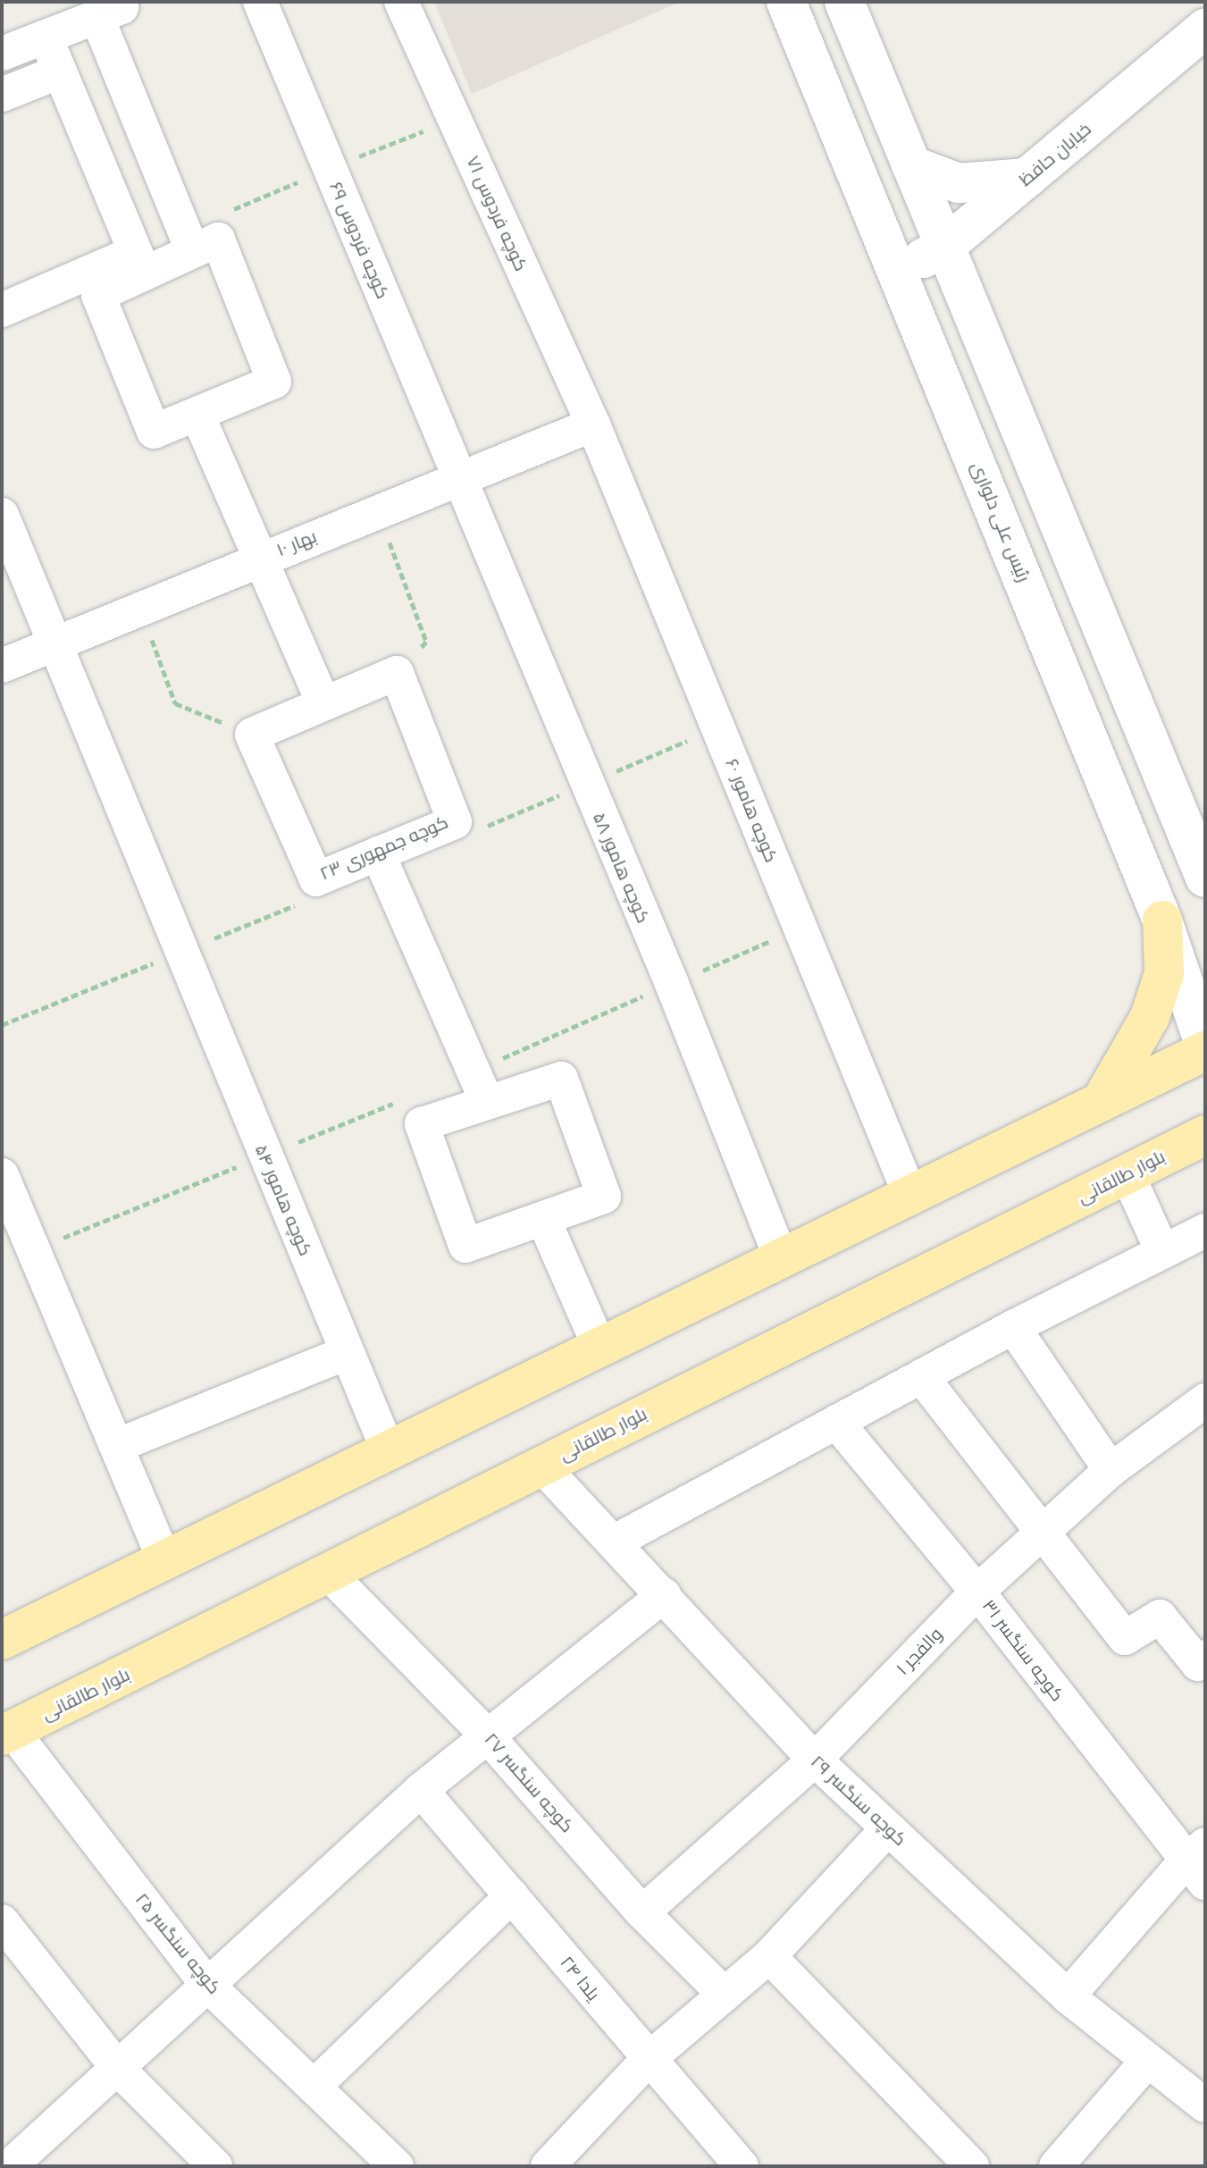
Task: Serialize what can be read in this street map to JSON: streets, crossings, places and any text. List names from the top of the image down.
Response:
{
  "streets": {
    "main road": ["خیابان حافظ", "رئیس علی دلواری", "بلوار طالقانی"],
    "street": [
      "کوچه فردوس ۷۱",
      "کوچه فردوس ۶۹",
      "بهار ۱۰",
      "کوچه هامور ۶۰",
      "کوچه جمهوری ۲۳",
      "کوچه هامور ۵۸",
      "کوچه هامور ۵۴",
      "کوچه سنگسر ۳۱",
      "والفجر ۱",
      "کوچه سنگسر ۲۷",
      "کوچه سنگسر ۲۹",
      "کوچه سنگسر ۲۵",
      "یلدا ۲۴"
    ]
  },
  "crossings": [
    ["خیابان حافظ", "رئیس علی دلواری"],
    ["کوچه فردوس ۷۱", "بهار ۱۰"],
    ["کوچه فردوس ۷۱", "کوچه هامور ۶۰"],
    ["کوچه فردوس ۶۹", "بهار ۱۰"],
    ["کوچه فردوس ۶۹", "کوچه هامور ۵۸"],
    ["بهار ۱۰", "کوچه هامور ۶۰"],
    ["بهار ۱۰", "کوچه هامور ۵۸"],
    ["بهار ۱۰", "کوچه هامور ۵۴"],
    ["بلوار طالقانی", "کوچه سنگسر ۲۷"],
    ["بلوار طالقانی", "کوچه سنگسر ۲۹"],
    ["بلوار طالقانی", "کوچه سنگسر ۲۵"],
    ["کوچه سنگسر ۳۱", "والفجر ۱"],
    ["والفجر ۱", "کوچه سنگسر ۲۷"],
    ["والفجر ۱", "کوچه سنگسر ۲۹"]
  ]
}
